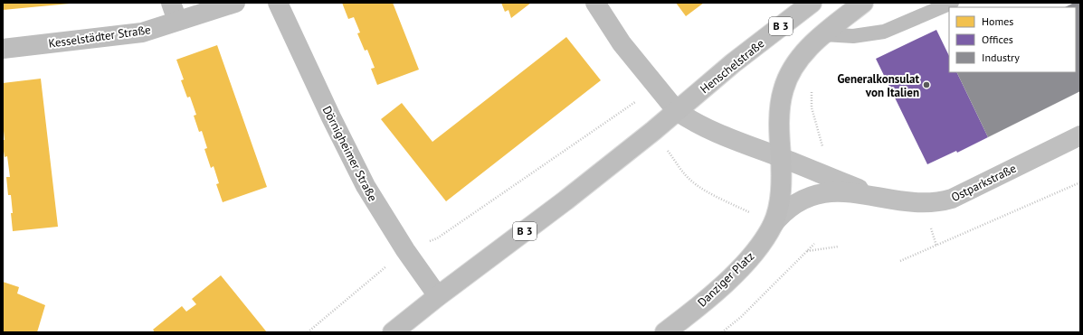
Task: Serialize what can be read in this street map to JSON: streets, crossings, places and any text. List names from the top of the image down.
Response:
{
  "streets": {
    "main road": [
      "B 3",
      "Kesselstädter Straße",
      "Henschelstraße",
      "Dörnigheimer Straße",
      "Danziger Platz"
    ],
    "street": ["Ostparkstraße"]
  },
  "crossings": [
    ["B 3", "Henschelstraße"],
    ["B 3", "Dörnigheimer Straße"],
    ["Henschelstraße", "Dörnigheimer Straße"],
    ["Ostparkstraße", "Danziger Platz"]
  ],
  "places": ["Generalkonsulat von Italien"],
  "legend": ["Homes", "Offices", "Industry"]
}
